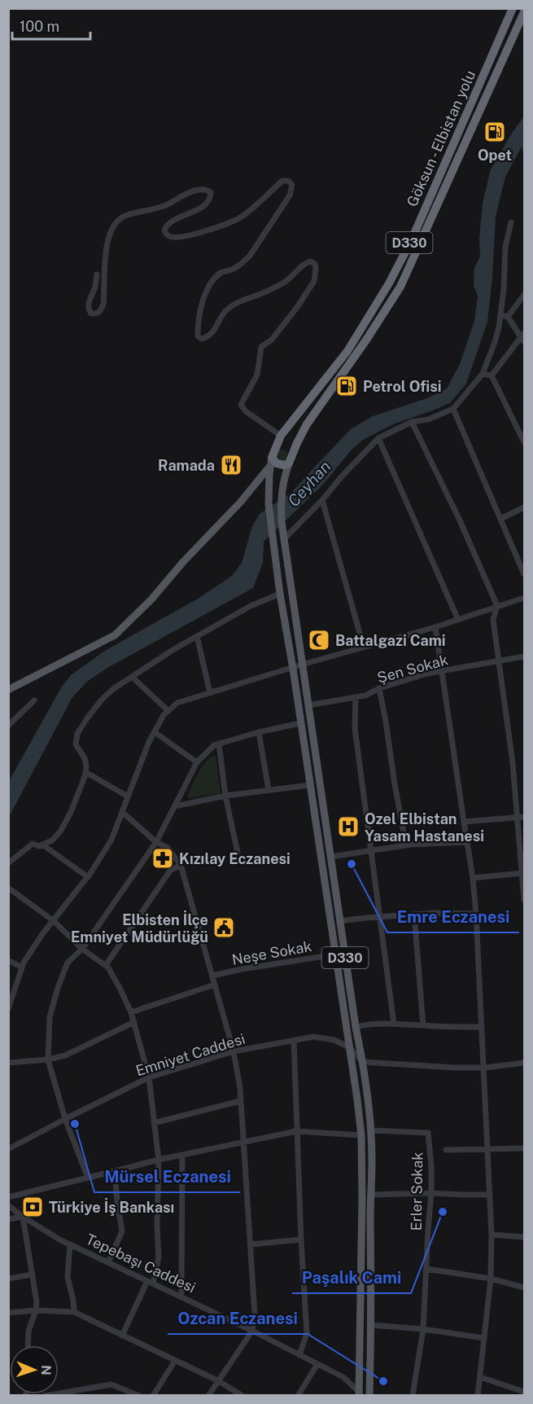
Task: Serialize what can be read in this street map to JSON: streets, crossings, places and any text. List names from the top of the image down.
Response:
{
  "streets": {
    "highway": ["Göksun - Elbistan yolu", "D330"],
    "street": [
      "Şen Sokak",
      "Neşe Sokak",
      "Emniyet Caddesi",
      "Erler Sokak",
      "Tepebaşı Caddesi"
    ]
  },
  "crossings": [
    ["Göksun - Elbistan yolu", "D330"],
    ["D330", "Şen Sokak"],
    ["D330", "Neşe Sokak"],
    ["D330", "Emniyet Caddesi"],
    ["D330", "Erler Sokak"],
    ["D330", "Tepebaşı Caddesi"]
  ],
  "water": ["Ceyhan"],
  "places": {
    "fuel station": ["Opet", "Petrol Ofisi"],
    "restaurant": ["Ramada"],
    "mosque": ["Battalgazi Cami"],
    "hospital": ["Ozel Elbistan Yasam Hastanesi"],
    "pharmacy": ["Kızılay Eczanesi"],
    "other": [
      "Emre Eczanesi",
      "Mürsel Eczanesi",
      "Paşalık Cami",
      "Ozcan Eczanesi"
    ],
    "public building": ["Elbisten İlçe Emniyet Müdürlüğü"],
    "bank": ["Türkiye İş Bankası"]
  },
  "scale_bar": "100 m",
  "north": "right"
}
